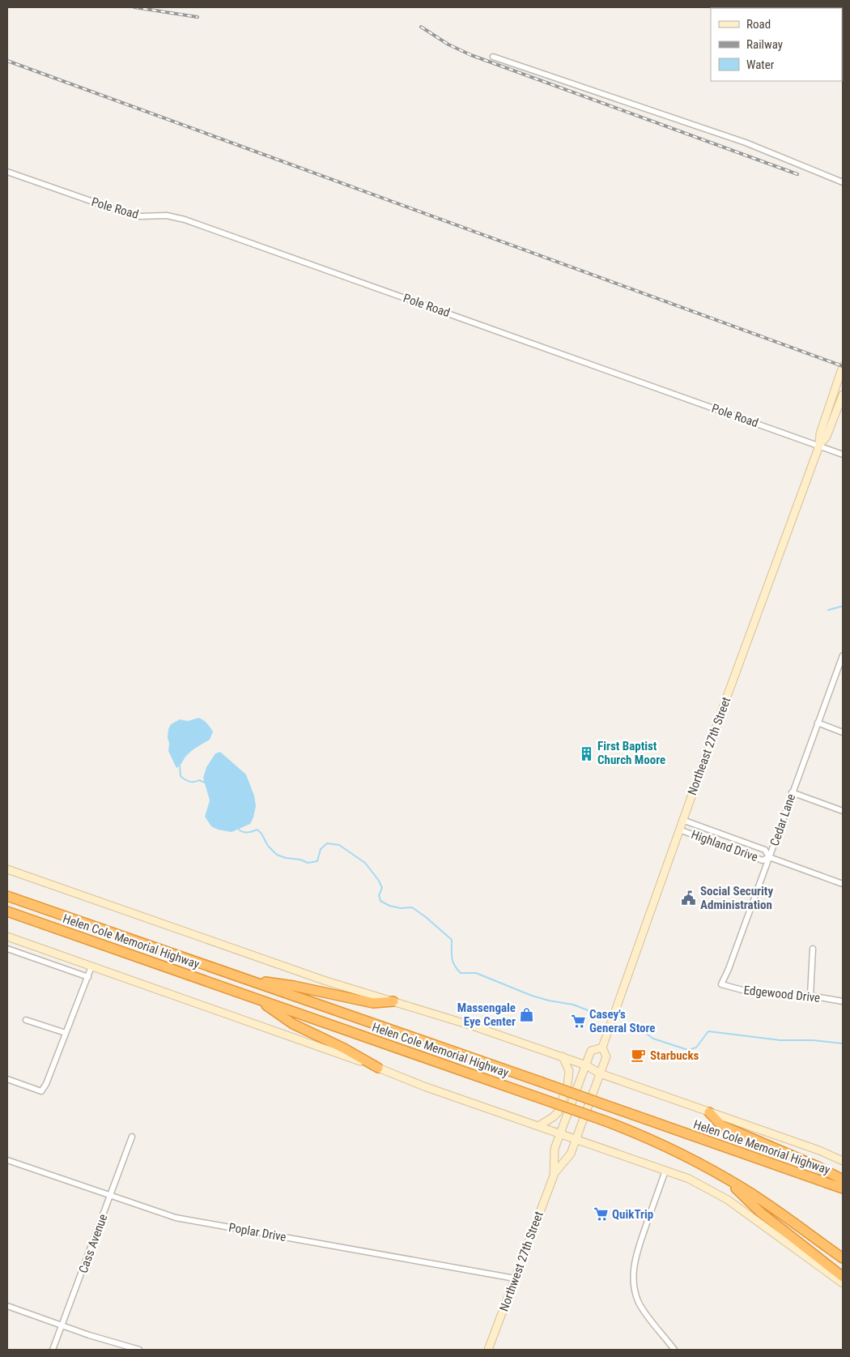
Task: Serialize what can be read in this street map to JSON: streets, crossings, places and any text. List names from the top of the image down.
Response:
{
  "streets": {
    "highway": ["Helen Cole Memorial Highway"],
    "main road": ["Northeast 27th Street", "Northwest 27th Street"],
    "street": [
      "Pole Road",
      "Cedar Lane",
      "Highland Drive",
      "Edgewood Drive",
      "Poplar Drive",
      "Cass Avenue"
    ]
  },
  "crossings": [
    ["Pole Road", "Northeast 27th Street"],
    ["Northeast 27th Street", "Highland Drive"],
    ["Northeast 27th Street", "Northwest 27th Street"],
    ["Cedar Lane", "Highland Drive"],
    ["Cedar Lane", "Edgewood Drive"],
    ["Poplar Drive", "Cass Avenue"],
    ["Poplar Drive", "Northwest 27th Street"]
  ],
  "places": {
    "building": ["First Baptist Church Moore"],
    "public building": ["Social Security Administration"],
    "shop": ["Massengale Eye Center"],
    "supermarket": ["Casey's General Store", "QuikTrip"],
    "cafe": ["Starbucks"]
  },
  "legend": ["Road", "Railway", "Water"]
}
